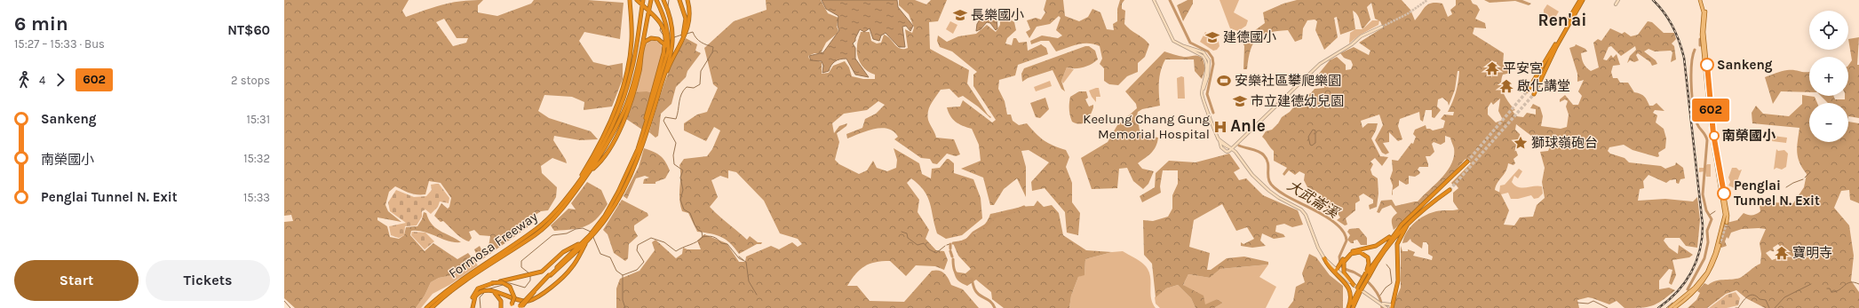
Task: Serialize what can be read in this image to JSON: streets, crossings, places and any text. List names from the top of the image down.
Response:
{
  "streets": {
    "highway": ["Formosa Freeway"]
  },
  "districts": ["Ren'ai", "Anle"],
  "water": ["大武崙溪"],
  "places": {
    "school or university": ["長樂國小", "建德國小", "市立建德幼兒園"],
    "other": ["Sankeng", "南榮國小", "Penglai Tunnel N. Exit"],
    "temple": ["平安宮", "啟化講堂", "寶明寺"],
    "sports": ["安樂社區攀爬樂園"],
    "hospital": ["Keelung Chang Gung Memorial Hospital"],
    "place": ["獅球嶺砲台"]
  },
  "lines": ["bus line 602"],
  "page": {
    "heading": ["6 min", "15:27 – 15:33 · Bus", "NT$60"],
    "on_map": "602",
    "map_buttons": ["+", "−"],
    "legs": ["4", "602", "2 stops"],
    "list": [
      {
        "name": "Sankeng",
        "value": "15:31"
      },
      {
        "name": "南榮國小",
        "value": "15:32"
      },
      {
        "name": "Penglai Tunnel N. Exit",
        "value": "15:33"
      }
    ],
    "buttons": ["Start", "Tickets"]
  }
}
